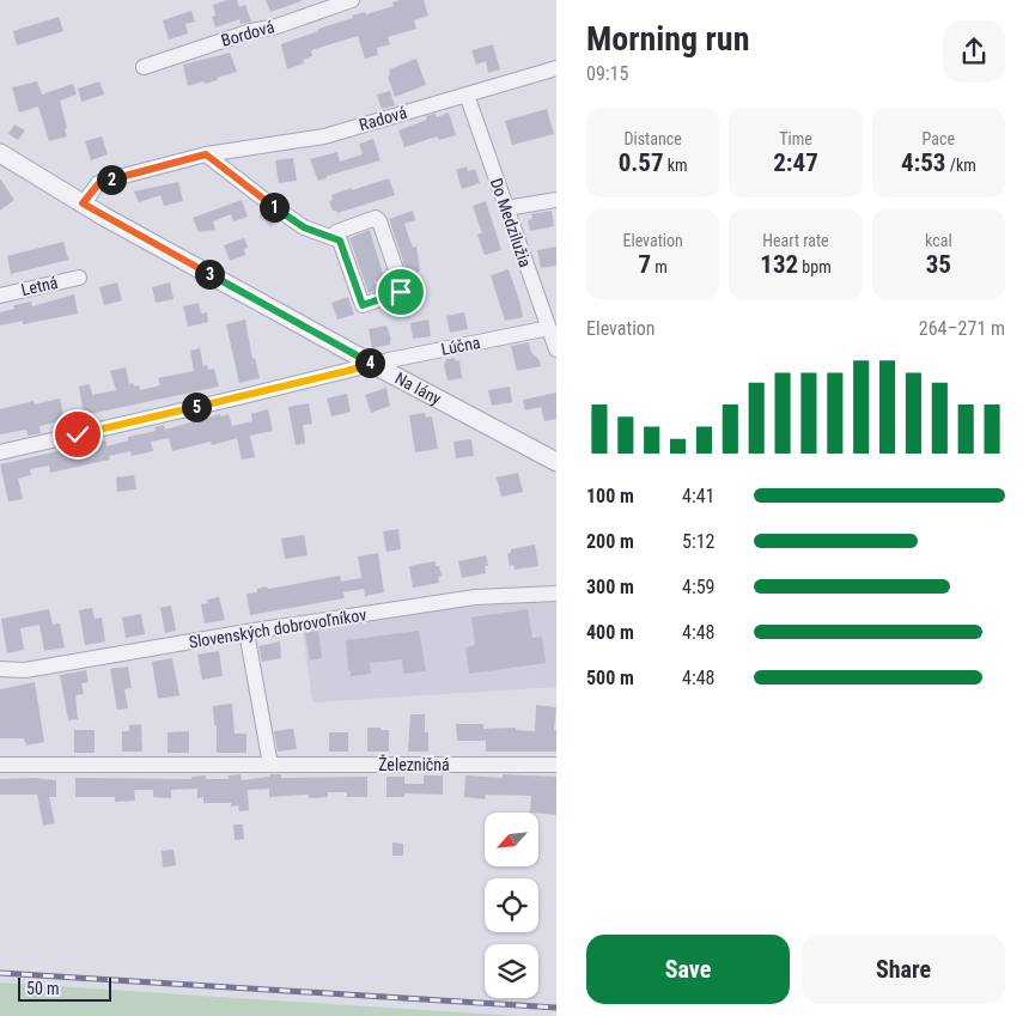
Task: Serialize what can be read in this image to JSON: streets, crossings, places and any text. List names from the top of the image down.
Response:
{
  "streets": {
    "street": [
      "Bordová",
      "Radová",
      "Do Medzilužia",
      "Letná",
      "Lúčna",
      "Na lány",
      "Slovenských dobrovoľníkov",
      "Železničná"
    ]
  },
  "crossings": [
    ["Radová", "Do Medzilužia"],
    ["Radová", "Na lány"],
    ["Do Medzilužia", "Lúčna"],
    ["Lúčna", "Na lány"]
  ],
  "scale_bar": "50 m",
  "north": "bottom left",
  "page": {
    "heading": ["Morning run", "09:15"],
    "stats": [
      ["Distance", "0.57 km"],
      ["Time", "2:47"],
      ["Pace", "4:53 /km"],
      ["Elevation", "7 m"],
      ["Heart rate", "132 bpm"],
      ["kcal", "35"]
    ],
    "pins": [
      "2",
      "1",
      "3",
      "4",
      "5"
    ],
    "chart": ["Elevation", "264–271 m"],
    "list": [
      {
        "name": "100 m",
        "note": "4:41"
      },
      {
        "name": "200 m",
        "note": "5:12"
      },
      {
        "name": "300 m",
        "note": "4:59"
      },
      {
        "name": "400 m",
        "note": "4:48"
      },
      {
        "name": "500 m",
        "note": "4:48"
      }
    ],
    "buttons": ["Save", "Share"],
    "scale": "50 m"
  }
}
